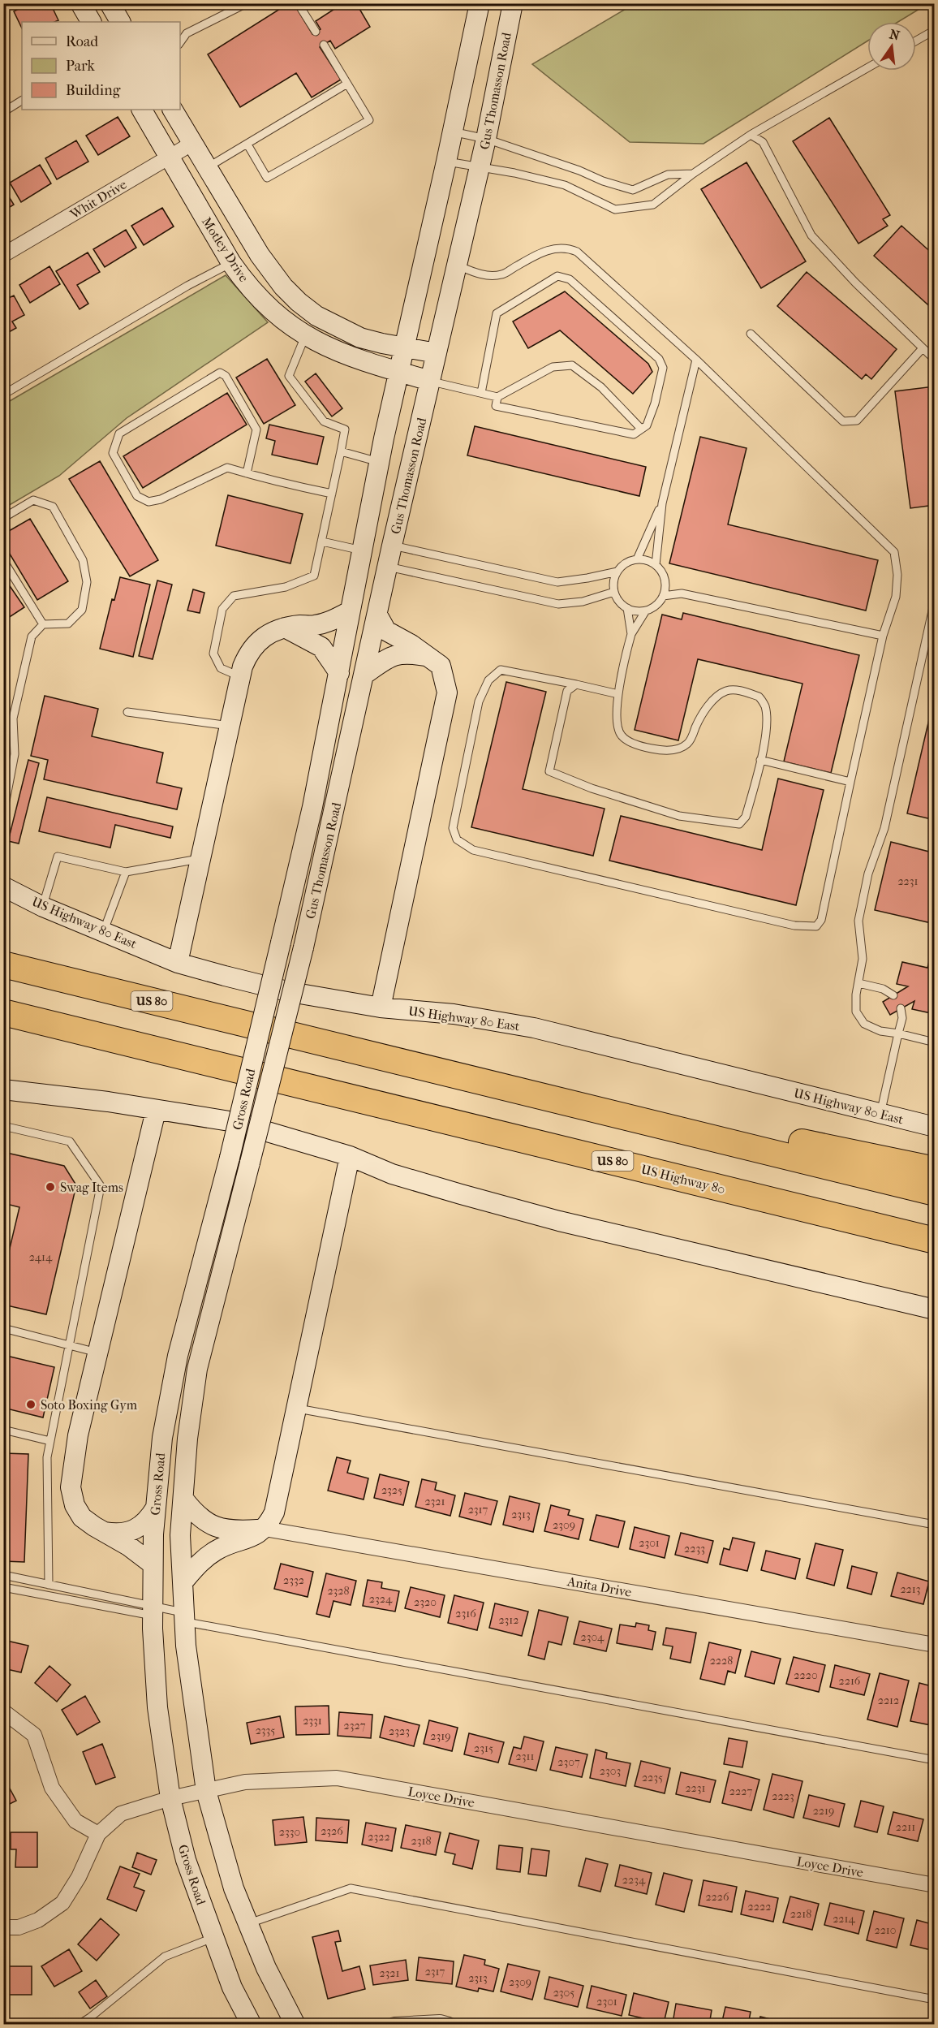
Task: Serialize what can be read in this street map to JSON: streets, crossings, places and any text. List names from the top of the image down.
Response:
{
  "streets": {
    "highway": ["US 80", "US Highway 80"],
    "main road": [
      "Gus Thomasson Road",
      "Motley Drive",
      "US Highway 80 East",
      "Gross Road"
    ],
    "street": ["Whit Drive", "Anita Drive", "Loyce Drive"]
  },
  "crossings": [
    ["Gus Thomasson Road", "Motley Drive"],
    ["Gus Thomasson Road", "Gross Road"],
    ["Whit Drive", "Motley Drive"],
    ["Gross Road", "Loyce Drive"]
  ],
  "places": ["Swag Items", "Soto Boxing Gym"],
  "house_numbers": [
    "2231",
    "2414",
    "2325",
    "2321",
    "2317",
    "2313",
    "2309",
    "2301",
    "2233",
    "2332",
    "2213",
    "2328",
    "2324",
    "2320",
    "2316",
    "2312",
    "2304",
    "2228",
    "2220",
    "2216",
    "2212",
    "2331",
    "2327",
    "2335",
    "2323",
    "2319",
    "2315",
    "2311",
    "2307",
    "2303",
    "2235",
    "2231",
    "2227",
    "2223",
    "2219",
    "2211",
    "2326",
    "2330",
    "2322",
    "2318",
    "2234",
    "2226",
    "2222",
    "2218",
    "2214",
    "2210",
    "2317",
    "2321",
    "2313",
    "2309",
    "2305",
    "2301"
  ],
  "legend": ["Road", "Park", "Building"],
  "north": "top"
}
